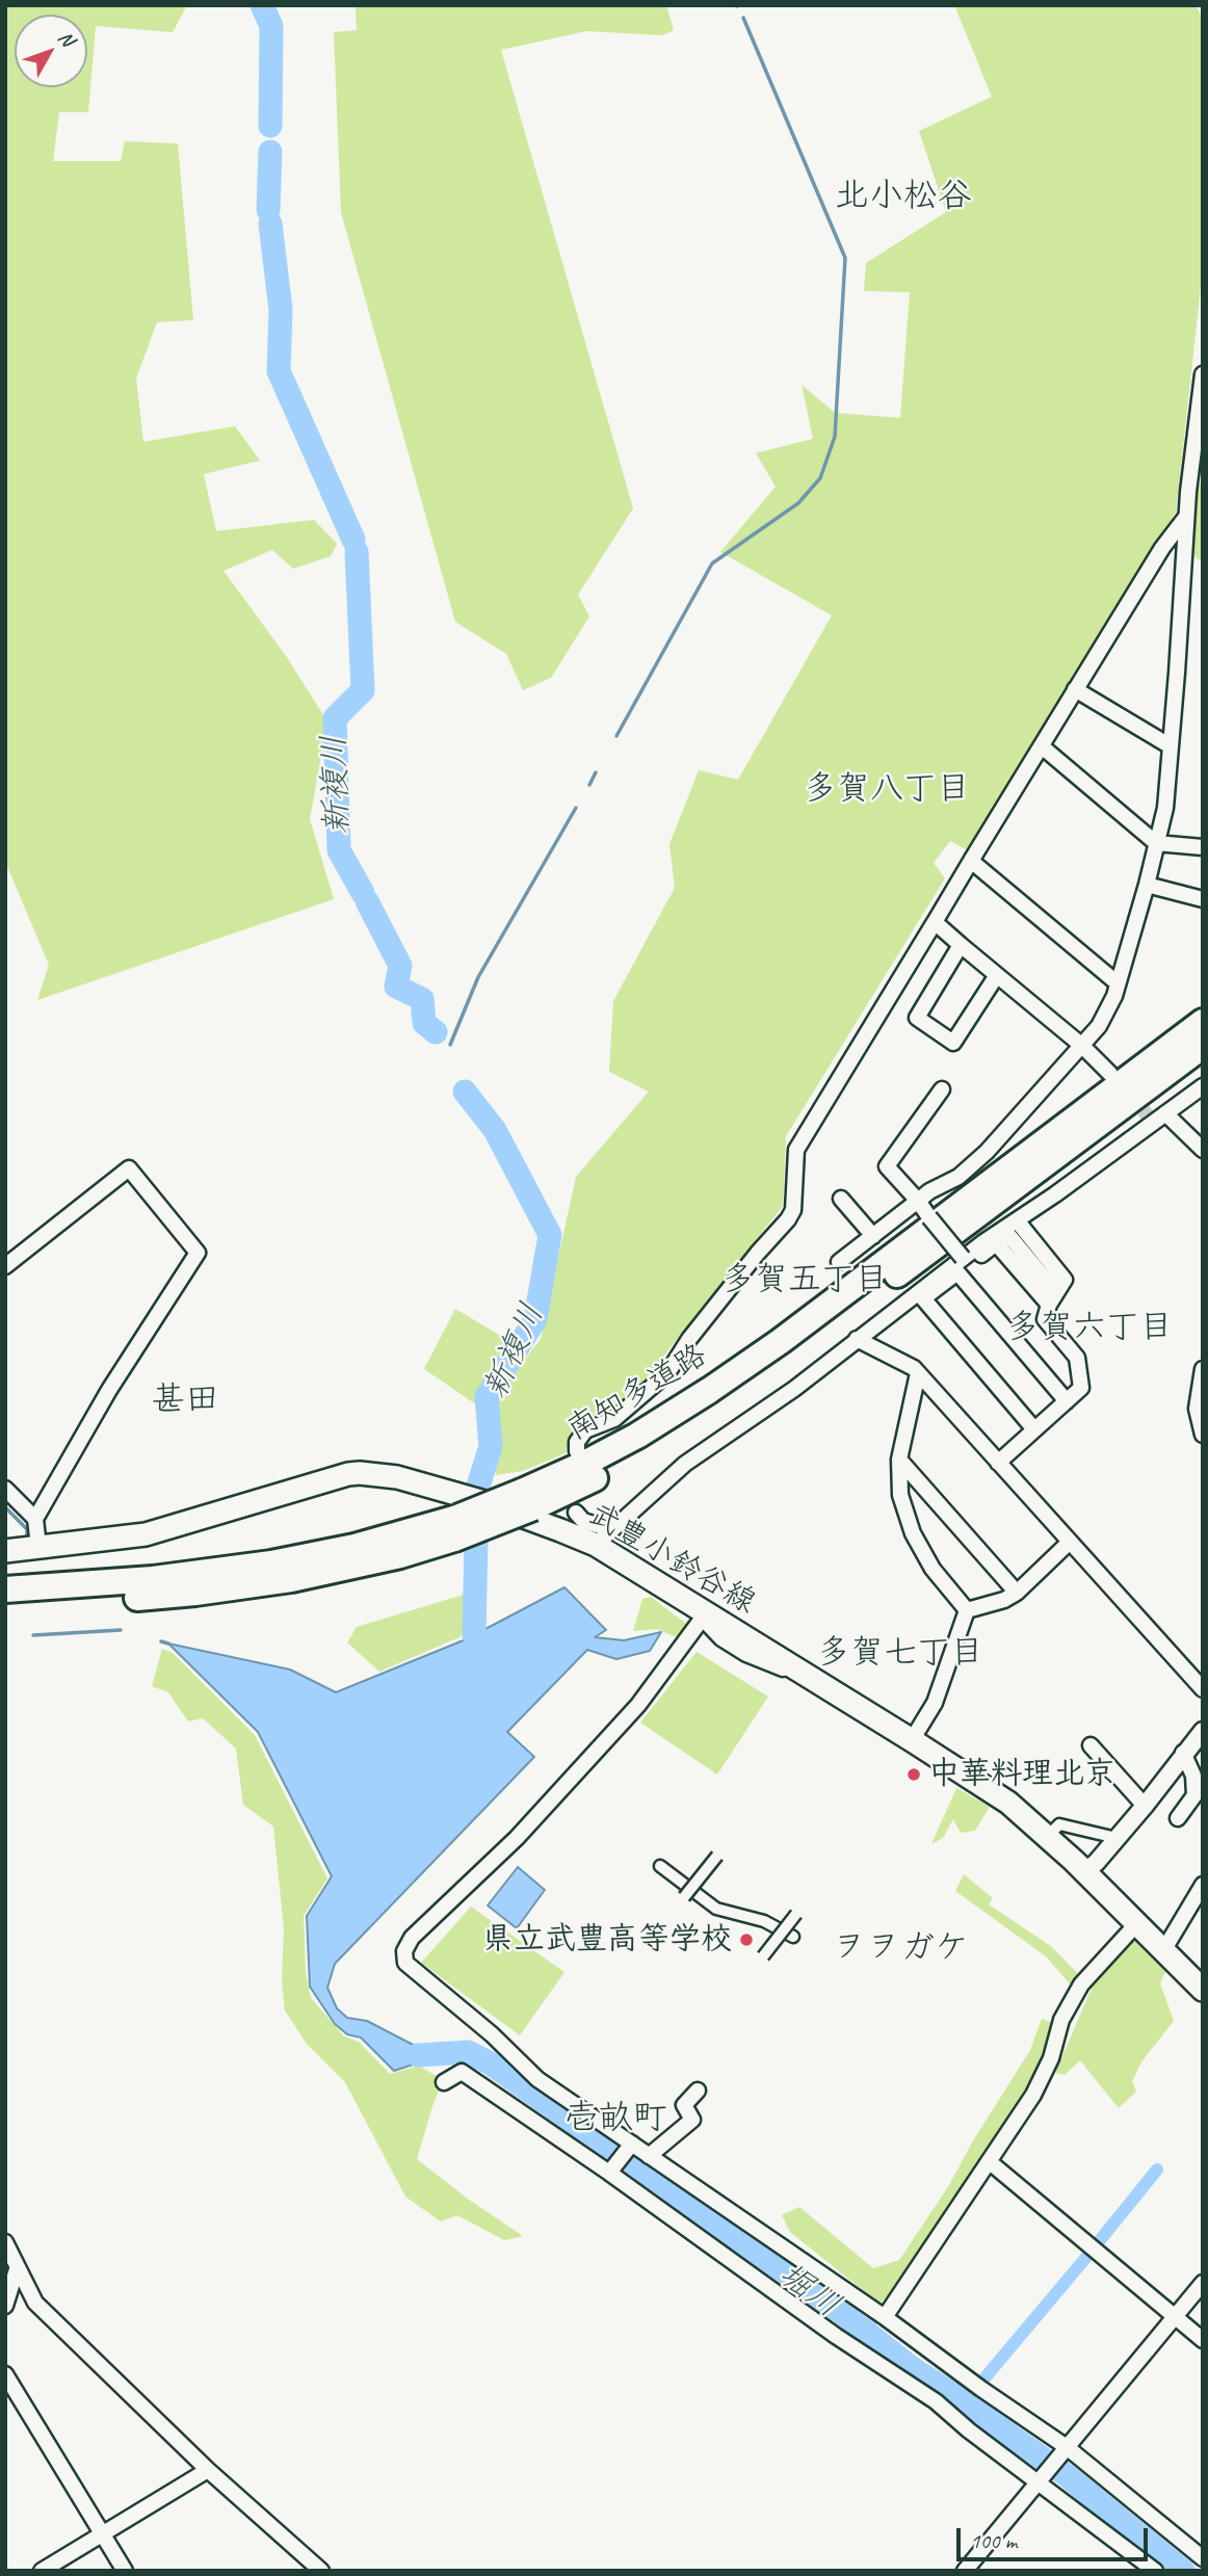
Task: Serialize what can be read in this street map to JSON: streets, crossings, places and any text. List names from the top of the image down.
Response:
{
  "streets": {
    "highway": ["南知多道路"],
    "main road": ["武豊小鈴谷線"]
  },
  "crossings": [
    ["南知多道路", "武豊小鈴谷線"]
  ],
  "districts": [
    "北小松谷",
    "多賀八丁目",
    "多賀五丁目",
    "多賀六丁目",
    "甚田",
    "多賀七丁目",
    "ヲヲガケ",
    "壱畝町"
  ],
  "water": ["新複川", "堀川"],
  "places": ["中華料理北京", "県立武豊高等学校"],
  "scale_bar": "100 m",
  "north": "top right"
}
